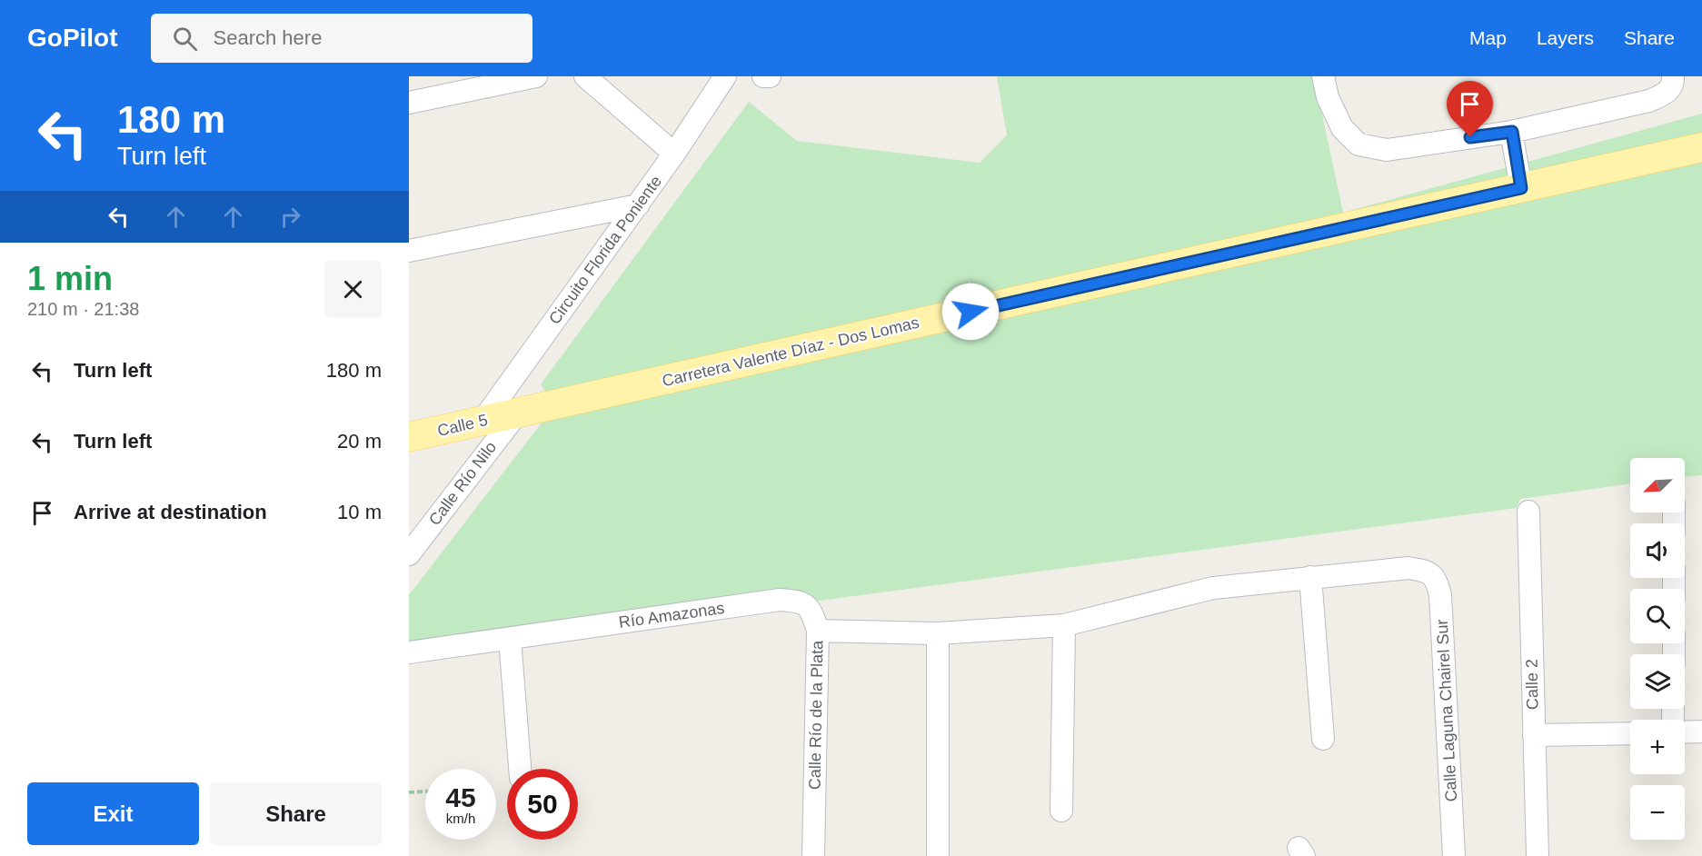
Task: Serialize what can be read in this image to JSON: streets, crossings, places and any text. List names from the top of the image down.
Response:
{
  "streets": {
    "main road": ["Carretera Valente Díaz - Dos Lomas", "Calle 5"],
    "street": [
      "Circuito Florida Poniente",
      "Calle Río Nilo",
      "Río Amazonas",
      "Calle 2",
      "Calle Laguna Chairel Sur",
      "Calle Río de la Plata"
    ]
  },
  "crossings": [
    ["Circuito Florida Poniente", "Calle 5"],
    ["Carretera Valente Díaz - Dos Lomas", "Calle 5"],
    ["Carretera Valente Díaz - Dos Lomas", "Calle Río Nilo"],
    ["Calle 5", "Calle Río Nilo"],
    ["Río Amazonas", "Calle Río de la Plata"]
  ],
  "north": "bottom left",
  "page": {
    "header": "GoPilot",
    "search": "Search here",
    "nav": ["Map", "Layers", "Share"],
    "turn": ["180 m", "Turn left"],
    "heading": ["1 min", "210 m · 21:38"],
    "list": [
      {
        "name": "Turn left",
        "value": "180 m"
      },
      {
        "name": "Turn left",
        "value": "20 m"
      },
      {
        "name": "Arrive at destination",
        "value": "10 m"
      }
    ],
    "map_buttons": ["+", "−"],
    "speed": "45 km/h",
    "limit": "50",
    "buttons": ["Exit", "Share"]
  }
}
